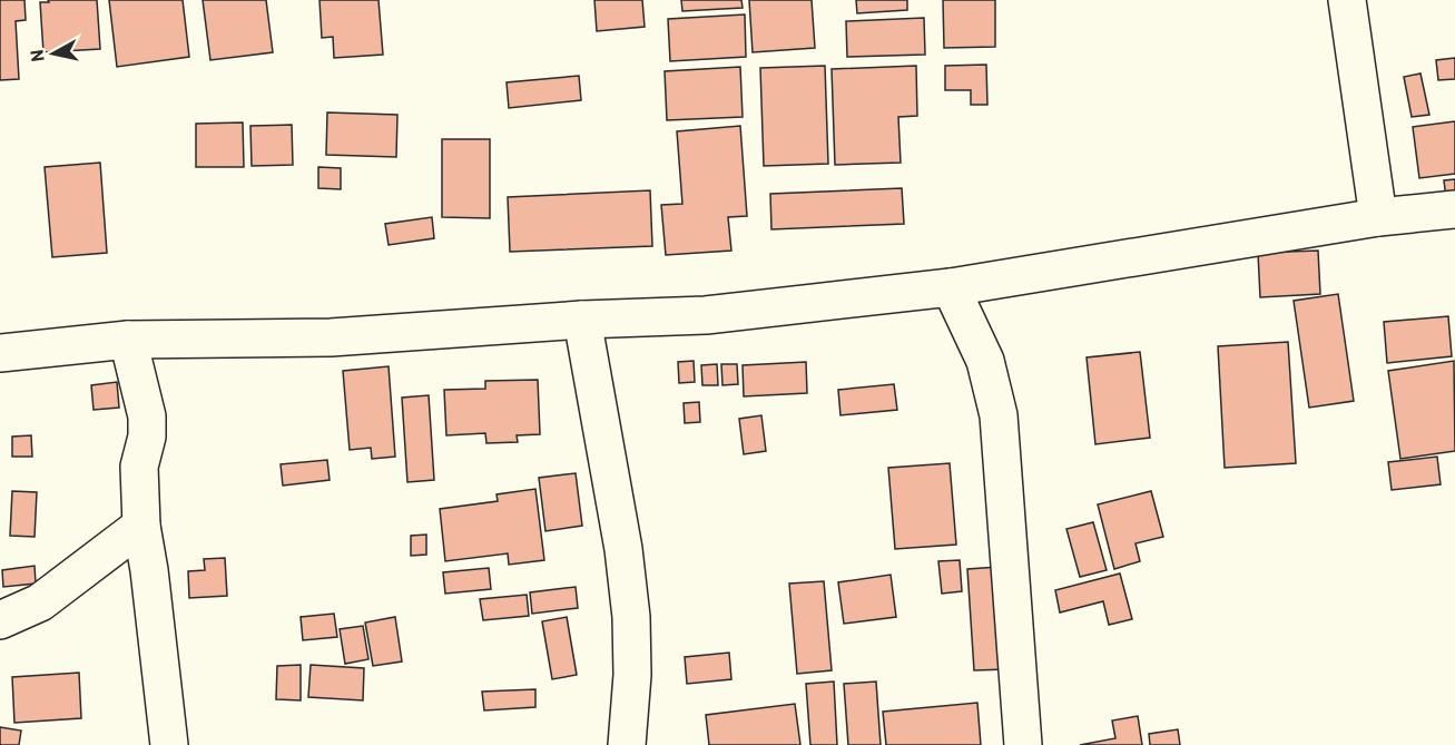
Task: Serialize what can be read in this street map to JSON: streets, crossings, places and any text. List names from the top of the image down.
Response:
{
  "north": "left"
}
